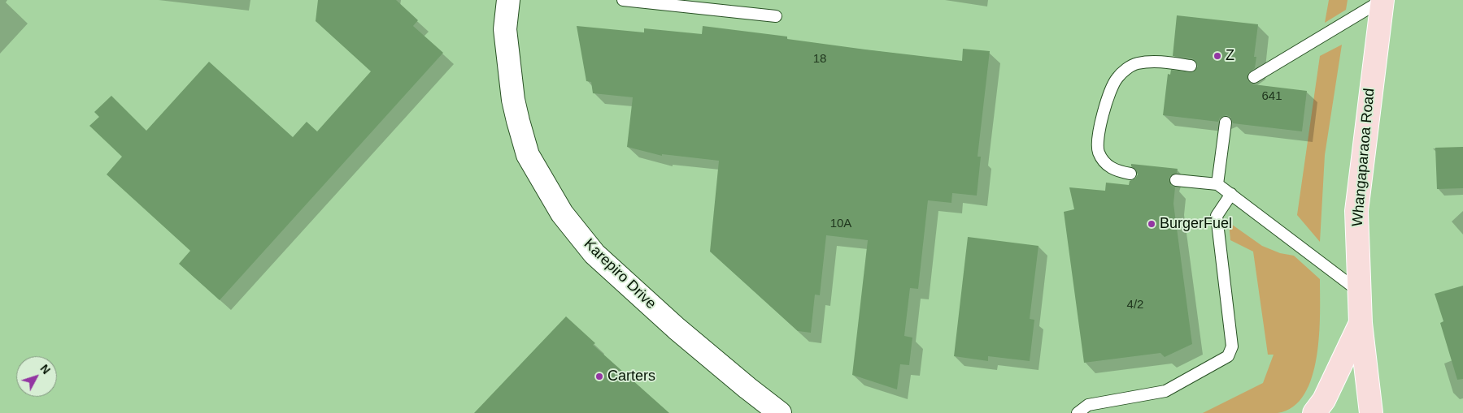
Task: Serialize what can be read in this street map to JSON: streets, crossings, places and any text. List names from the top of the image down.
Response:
{
  "streets": {
    "main road": ["Whangaparaoa Road"],
    "street": ["Karepiro Drive"]
  },
  "places": ["Z", "BurgerFuel", "Carters"],
  "house_numbers": [
    "18",
    "641",
    "10A",
    "4/2"
  ],
  "north": "top right"
}
